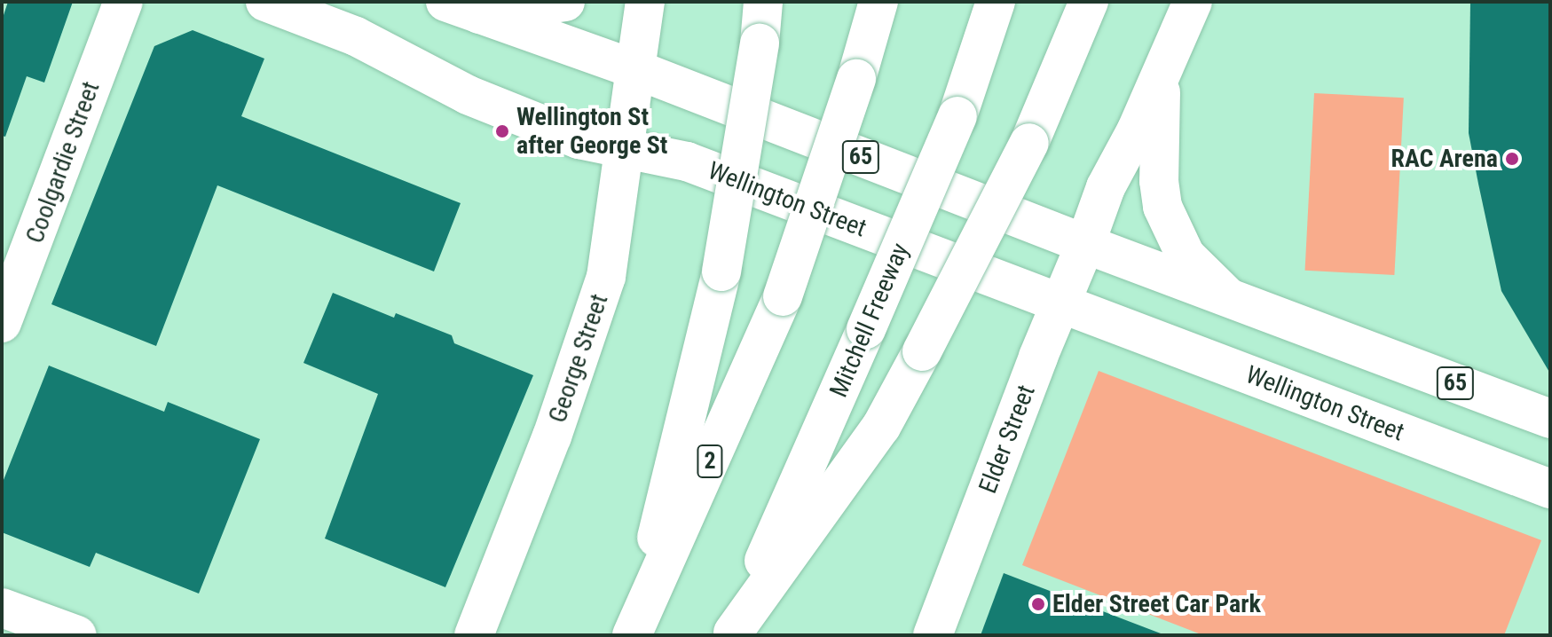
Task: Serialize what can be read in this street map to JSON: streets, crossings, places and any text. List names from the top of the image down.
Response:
{
  "streets": {
    "main road": [
      "65",
      "Coolgardie Street",
      "Wellington Street",
      "Mitchell Freeway",
      "George Street",
      "Elder Street",
      "2"
    ]
  },
  "crossings": [
    ["65", "George Street"],
    ["65", "Elder Street"],
    ["Wellington Street", "George Street"],
    ["Wellington Street", "Elder Street"]
  ],
  "places": ["Wellington St after George St", "RAC Arena", "Elder Street Car Park"]
}
